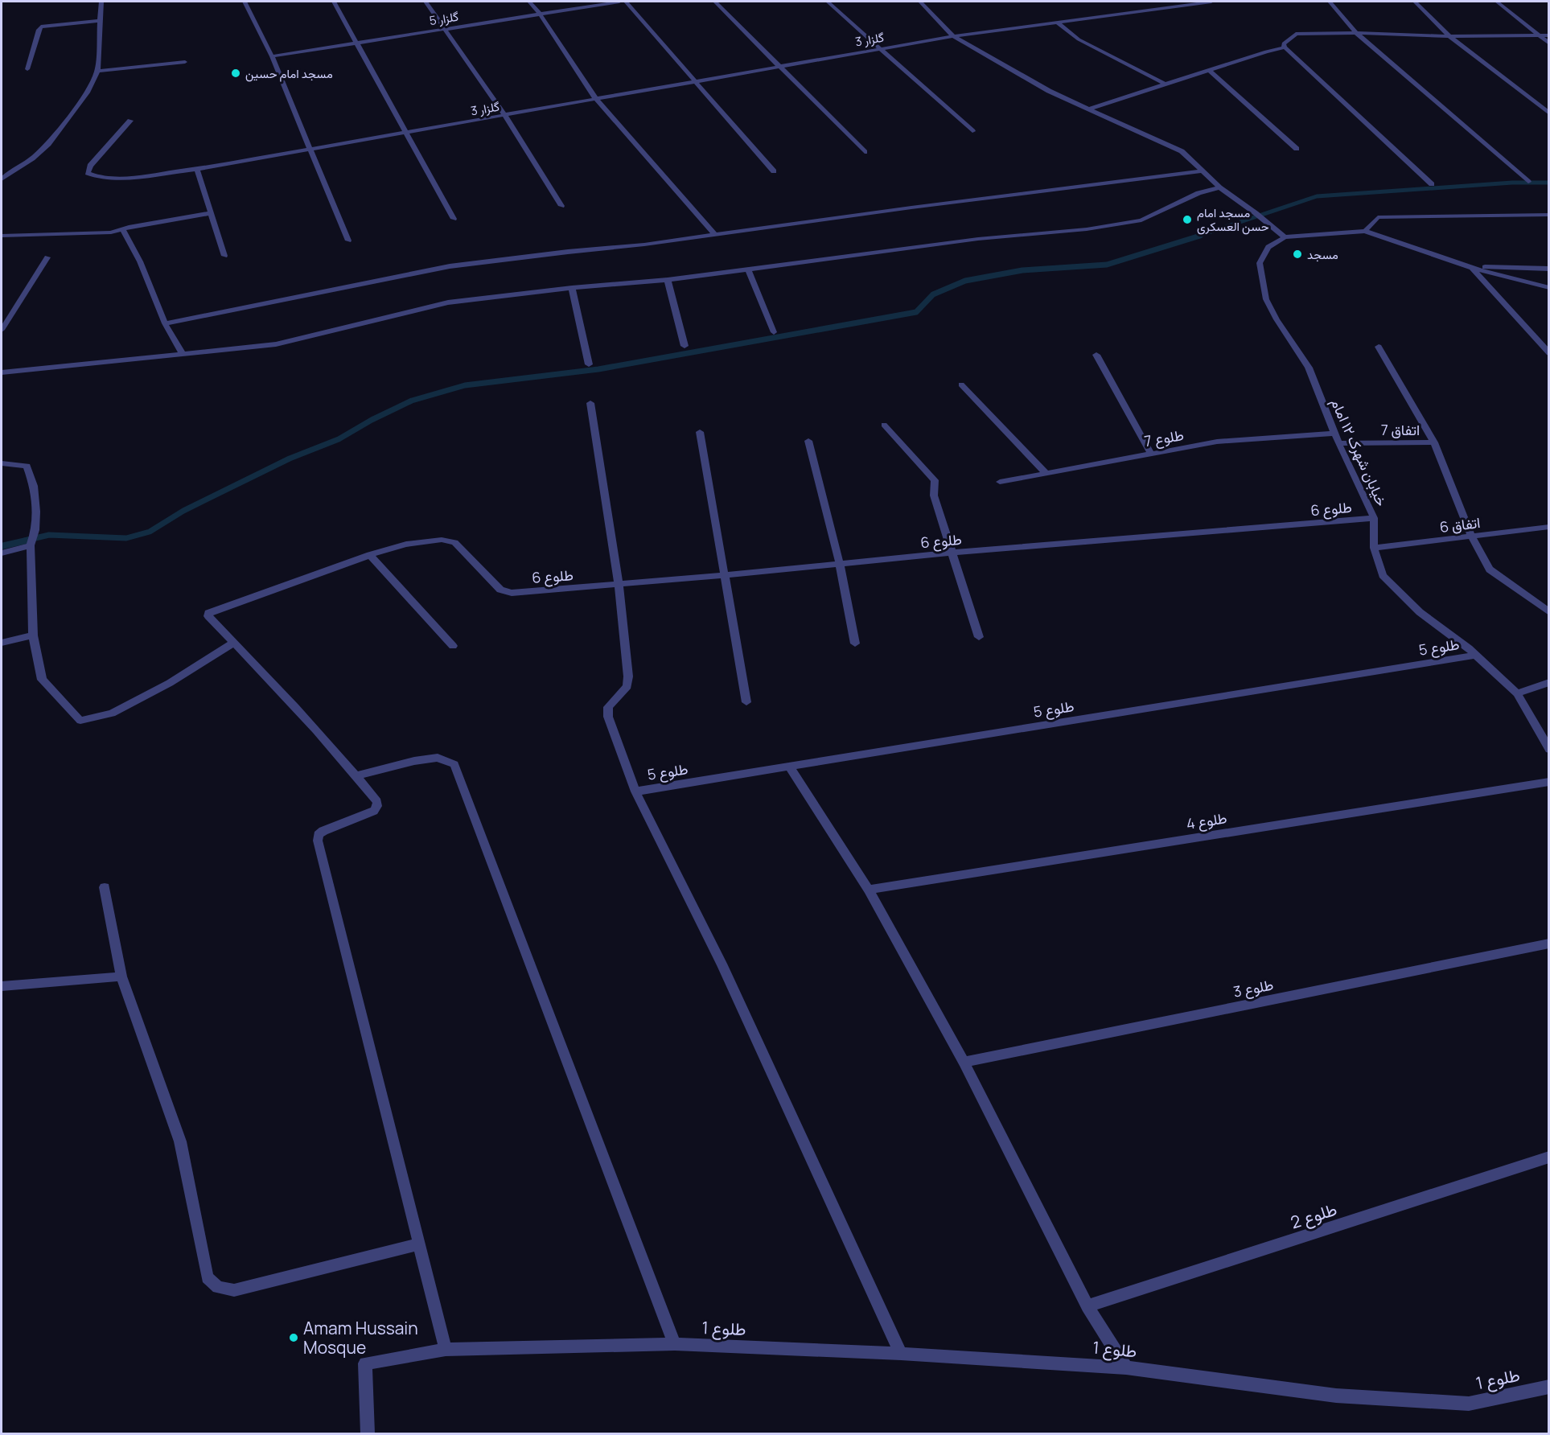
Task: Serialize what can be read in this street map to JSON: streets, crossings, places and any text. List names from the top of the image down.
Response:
{
  "streets": {
    "street": [
      "گلزار 5",
      "گلزار 3",
      "اتفاق 7",
      "طلوع 7",
      "خیابان شهرک ۱۲ امام",
      "طلوع 6",
      "اتفاق 6",
      "طلوع 5",
      "طلوع 4",
      "طلوع 3",
      "طلوع 2",
      "طلوع 1"
    ]
  },
  "crossings": [
    ["اتفاق 7", "خیابان شهرک ۱۲ امام"],
    ["طلوع 7", "خیابان شهرک ۱۲ امام"],
    ["خیابان شهرک ۱۲ امام", "طلوع 6"],
    ["خیابان شهرک ۱۲ امام", "اتفاق 6"],
    ["خیابان شهرک ۱۲ امام", "طلوع 5"]
  ],
  "places": [
    "مسجد امام حسین",
    "مسجد امام حسن العسکری",
    "مسجد",
    "Amam Hussain Mosque"
  ]
}
